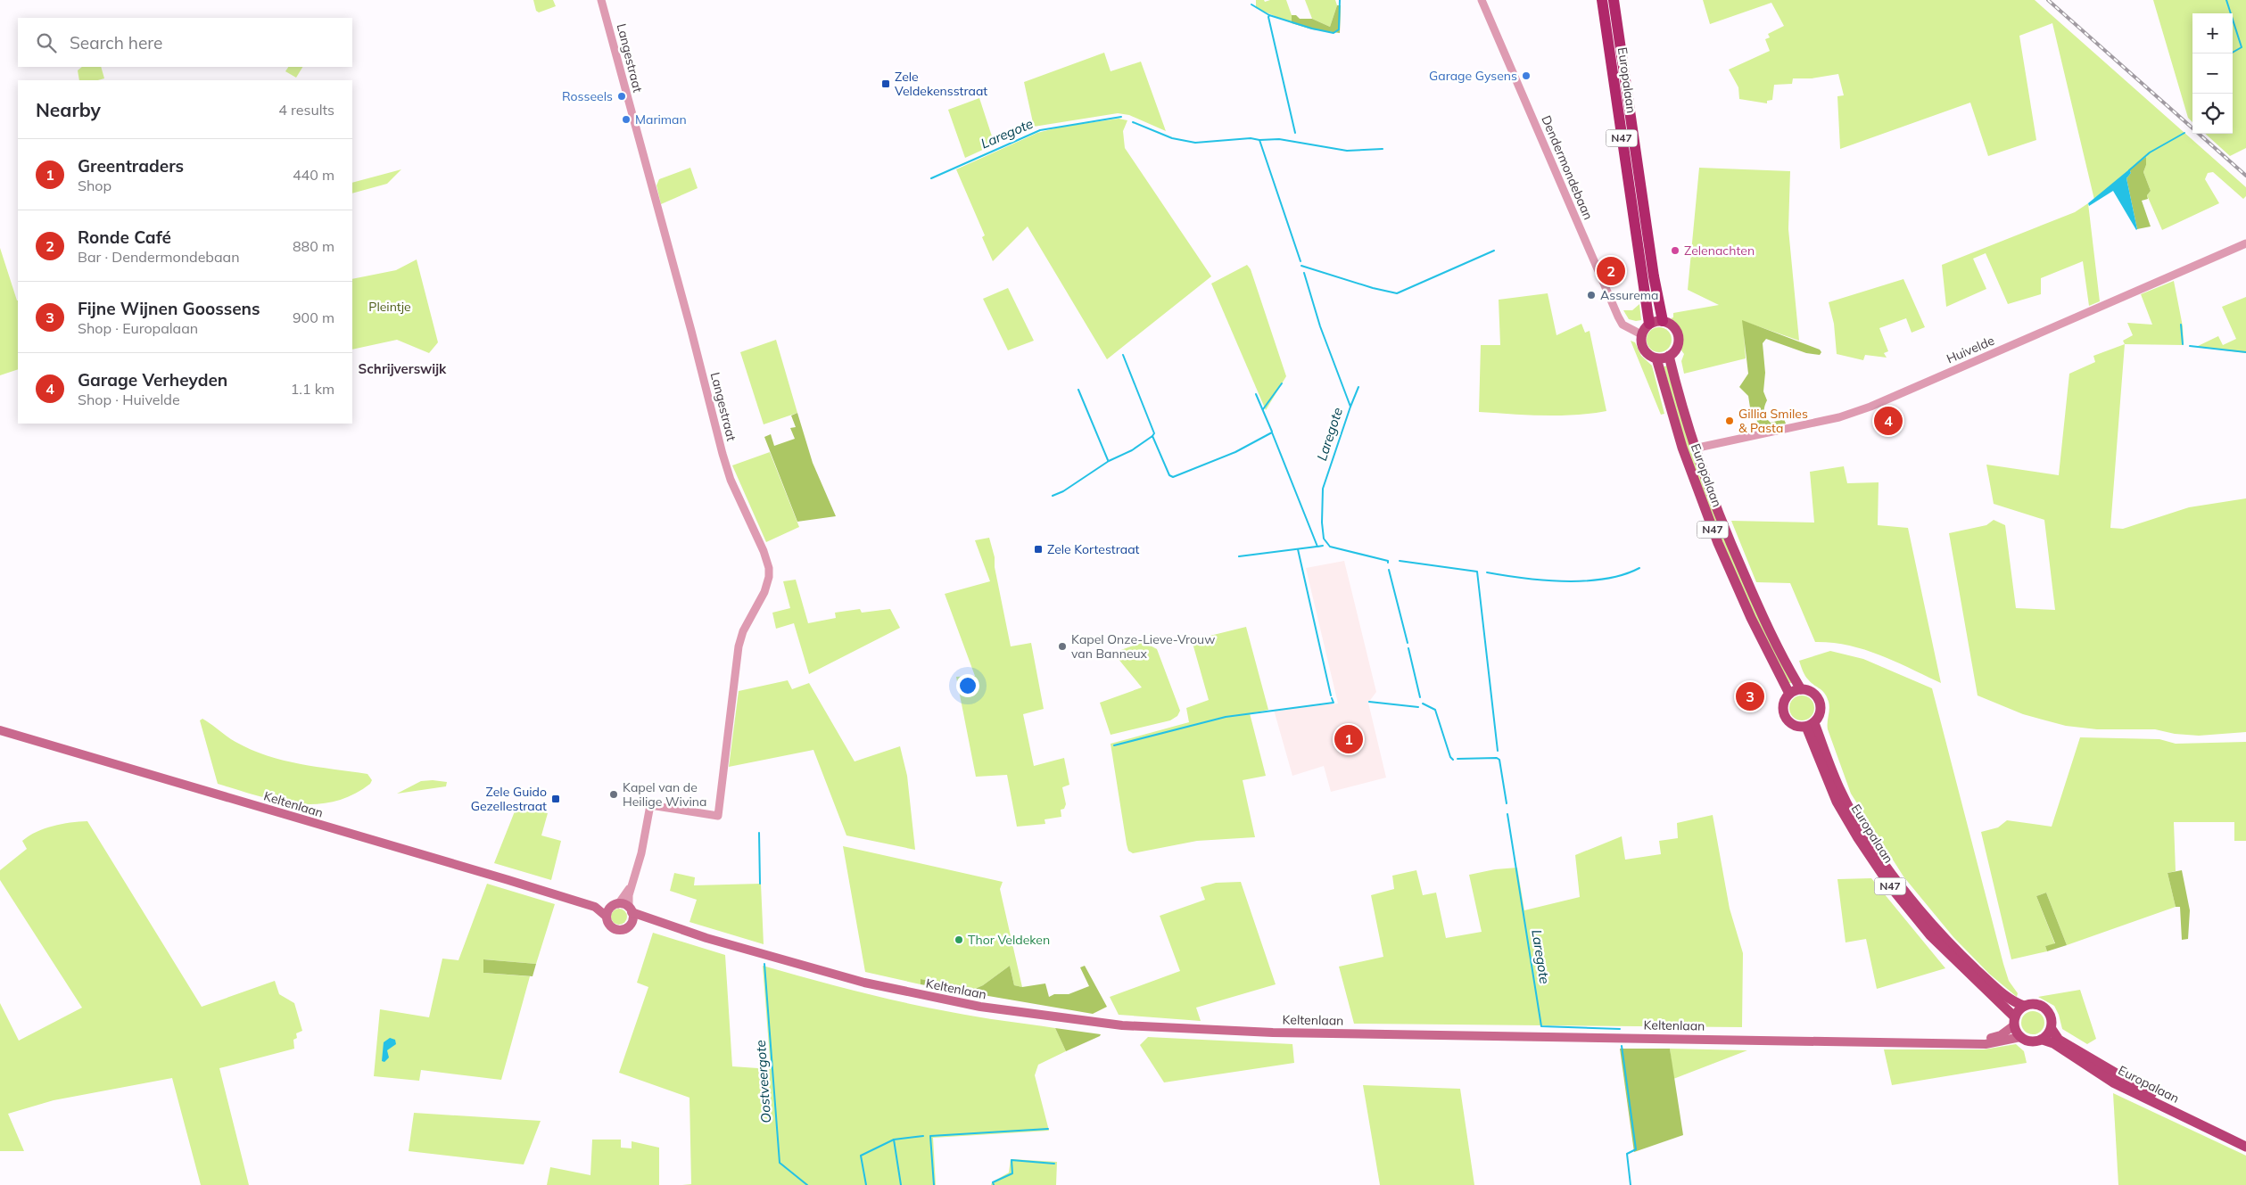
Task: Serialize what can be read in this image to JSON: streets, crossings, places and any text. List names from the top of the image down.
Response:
{
  "streets": {
    "highway": ["Europalaan", "N47"],
    "main road": ["Keltenlaan"],
    "street": ["Langestraat", "Dendermondebaan", "Huivelde"]
  },
  "crossings": [
    ["Europalaan", "Dendermondebaan"],
    ["Europalaan", "Huivelde"],
    ["Europalaan", "Keltenlaan"]
  ],
  "districts": ["Schrijverswijk"],
  "water": ["Laregote", "Oostveergote"],
  "parks": ["Pleintje"],
  "places": {
    "other": [
      "Garage Gysens",
      "Rosseels",
      "Mariman",
      "Zelenachten",
      "Assurema",
      "Gillia Smiles & Pasta",
      "Kapel Onze-Lieve-Vrouw van Banneux",
      "Kapel van de Heilige Wivina",
      "Thor Veldeken"
    ],
    "transit": ["Zele Veldekensstraat", "Zele Kortestraat", "Zele Guido Gezellestraat"]
  },
  "page": {
    "map_buttons": ["+", "−"],
    "search": "Search here",
    "heading": ["Nearby", "4 results"],
    "list": [
      {
        "mark": "1",
        "name": "Greentraders",
        "note": "Shop",
        "value": "440 m"
      },
      {
        "mark": "2",
        "name": "Ronde Café",
        "note": "Bar · Dendermondebaan",
        "value": "880 m"
      },
      {
        "mark": "3",
        "name": "Fijne Wijnen Goossens",
        "note": "Shop · Europalaan",
        "value": "900 m"
      },
      {
        "mark": "4",
        "name": "Garage Verheyden",
        "note": "Shop · Huivelde",
        "value": "1.1 km"
      }
    ],
    "pins": [
      "2",
      "4",
      "3",
      "1"
    ]
  }
}
